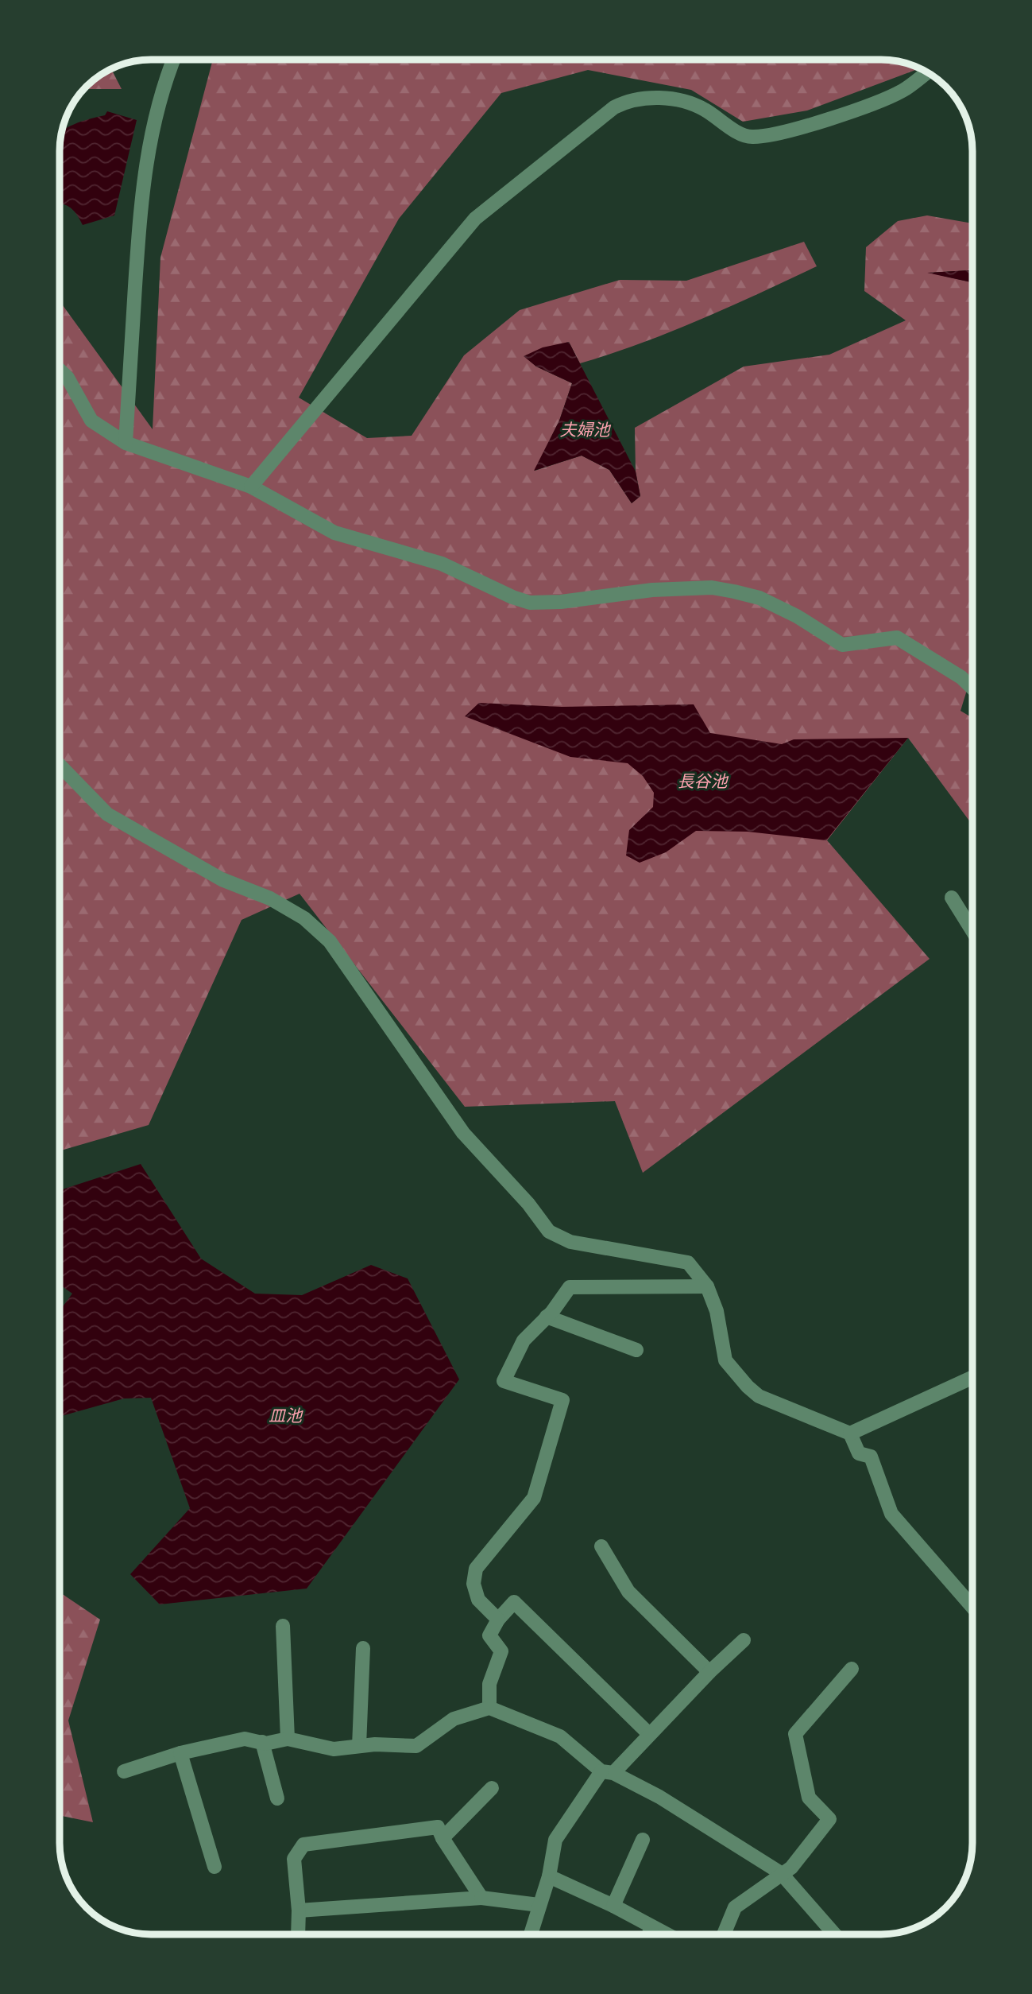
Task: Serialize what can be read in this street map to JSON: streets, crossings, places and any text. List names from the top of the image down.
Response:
{
  "water": ["夫婦池", "長谷池", "皿池"]
}
